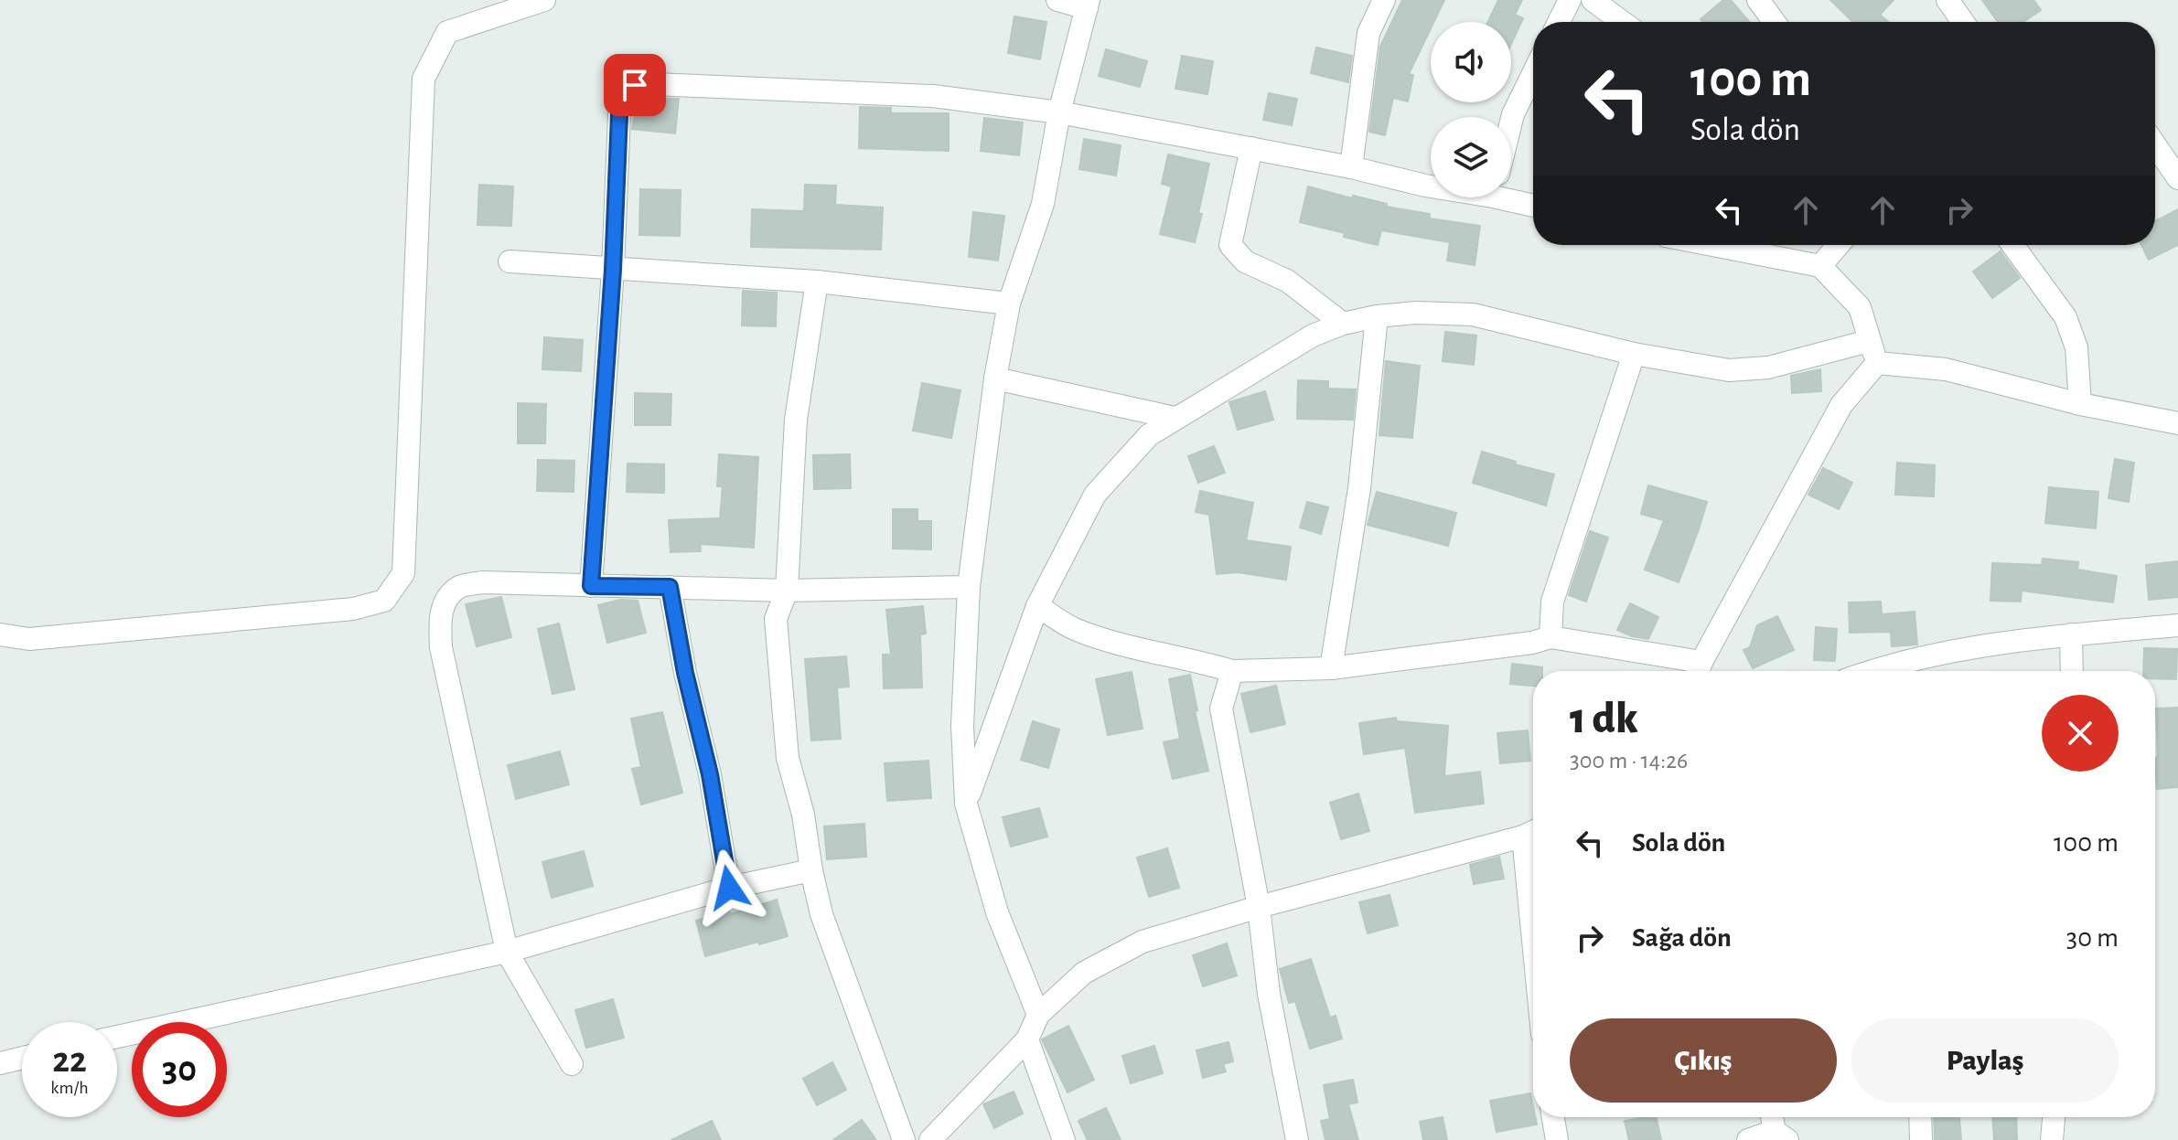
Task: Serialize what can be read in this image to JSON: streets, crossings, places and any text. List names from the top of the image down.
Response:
{
  "page": {
    "turn": ["100 m", "Sola dön"],
    "heading": ["1 dk", "300 m · 14:26"],
    "list": [
      {
        "name": "Sola dön",
        "value": "100 m"
      },
      {
        "name": "Sağa dön",
        "value": "30 m"
      }
    ],
    "buttons": ["Çıkış", "Paylaş"],
    "speed": "22 km/h",
    "limit": "30"
  }
}
